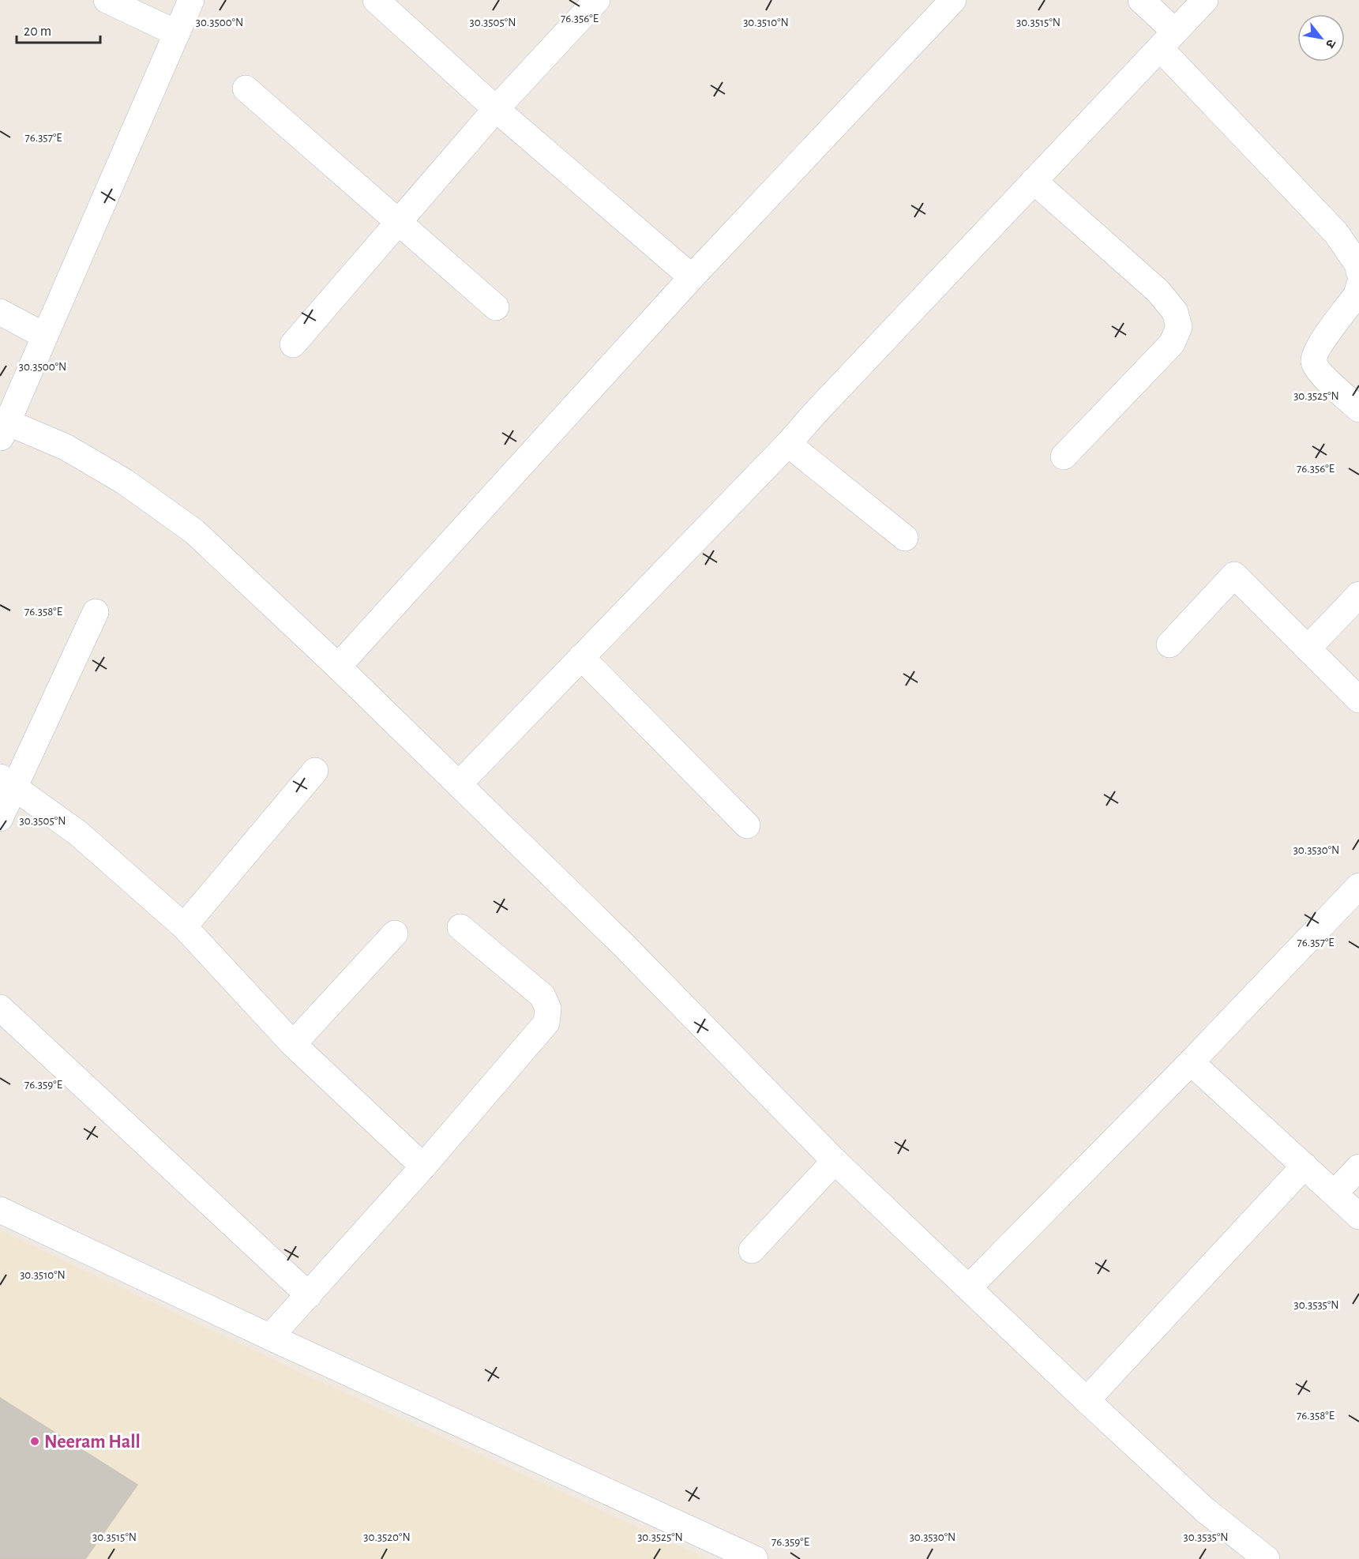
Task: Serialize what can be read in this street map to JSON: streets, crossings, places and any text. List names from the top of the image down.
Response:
{
  "places": ["Neeram Hall"],
  "scale_bar": "20 m",
  "north": "bottom right",
  "coordinates": [
    "76.356°E",
    "30.3500°N",
    "30.3505°N",
    "30.3510°N",
    "30.3515°N",
    "76.357°E",
    "30.3525°N",
    "76.358°E",
    "30.3530°N",
    "76.359°E",
    "30.3535°N",
    "30.3520°N"
  ]
}
